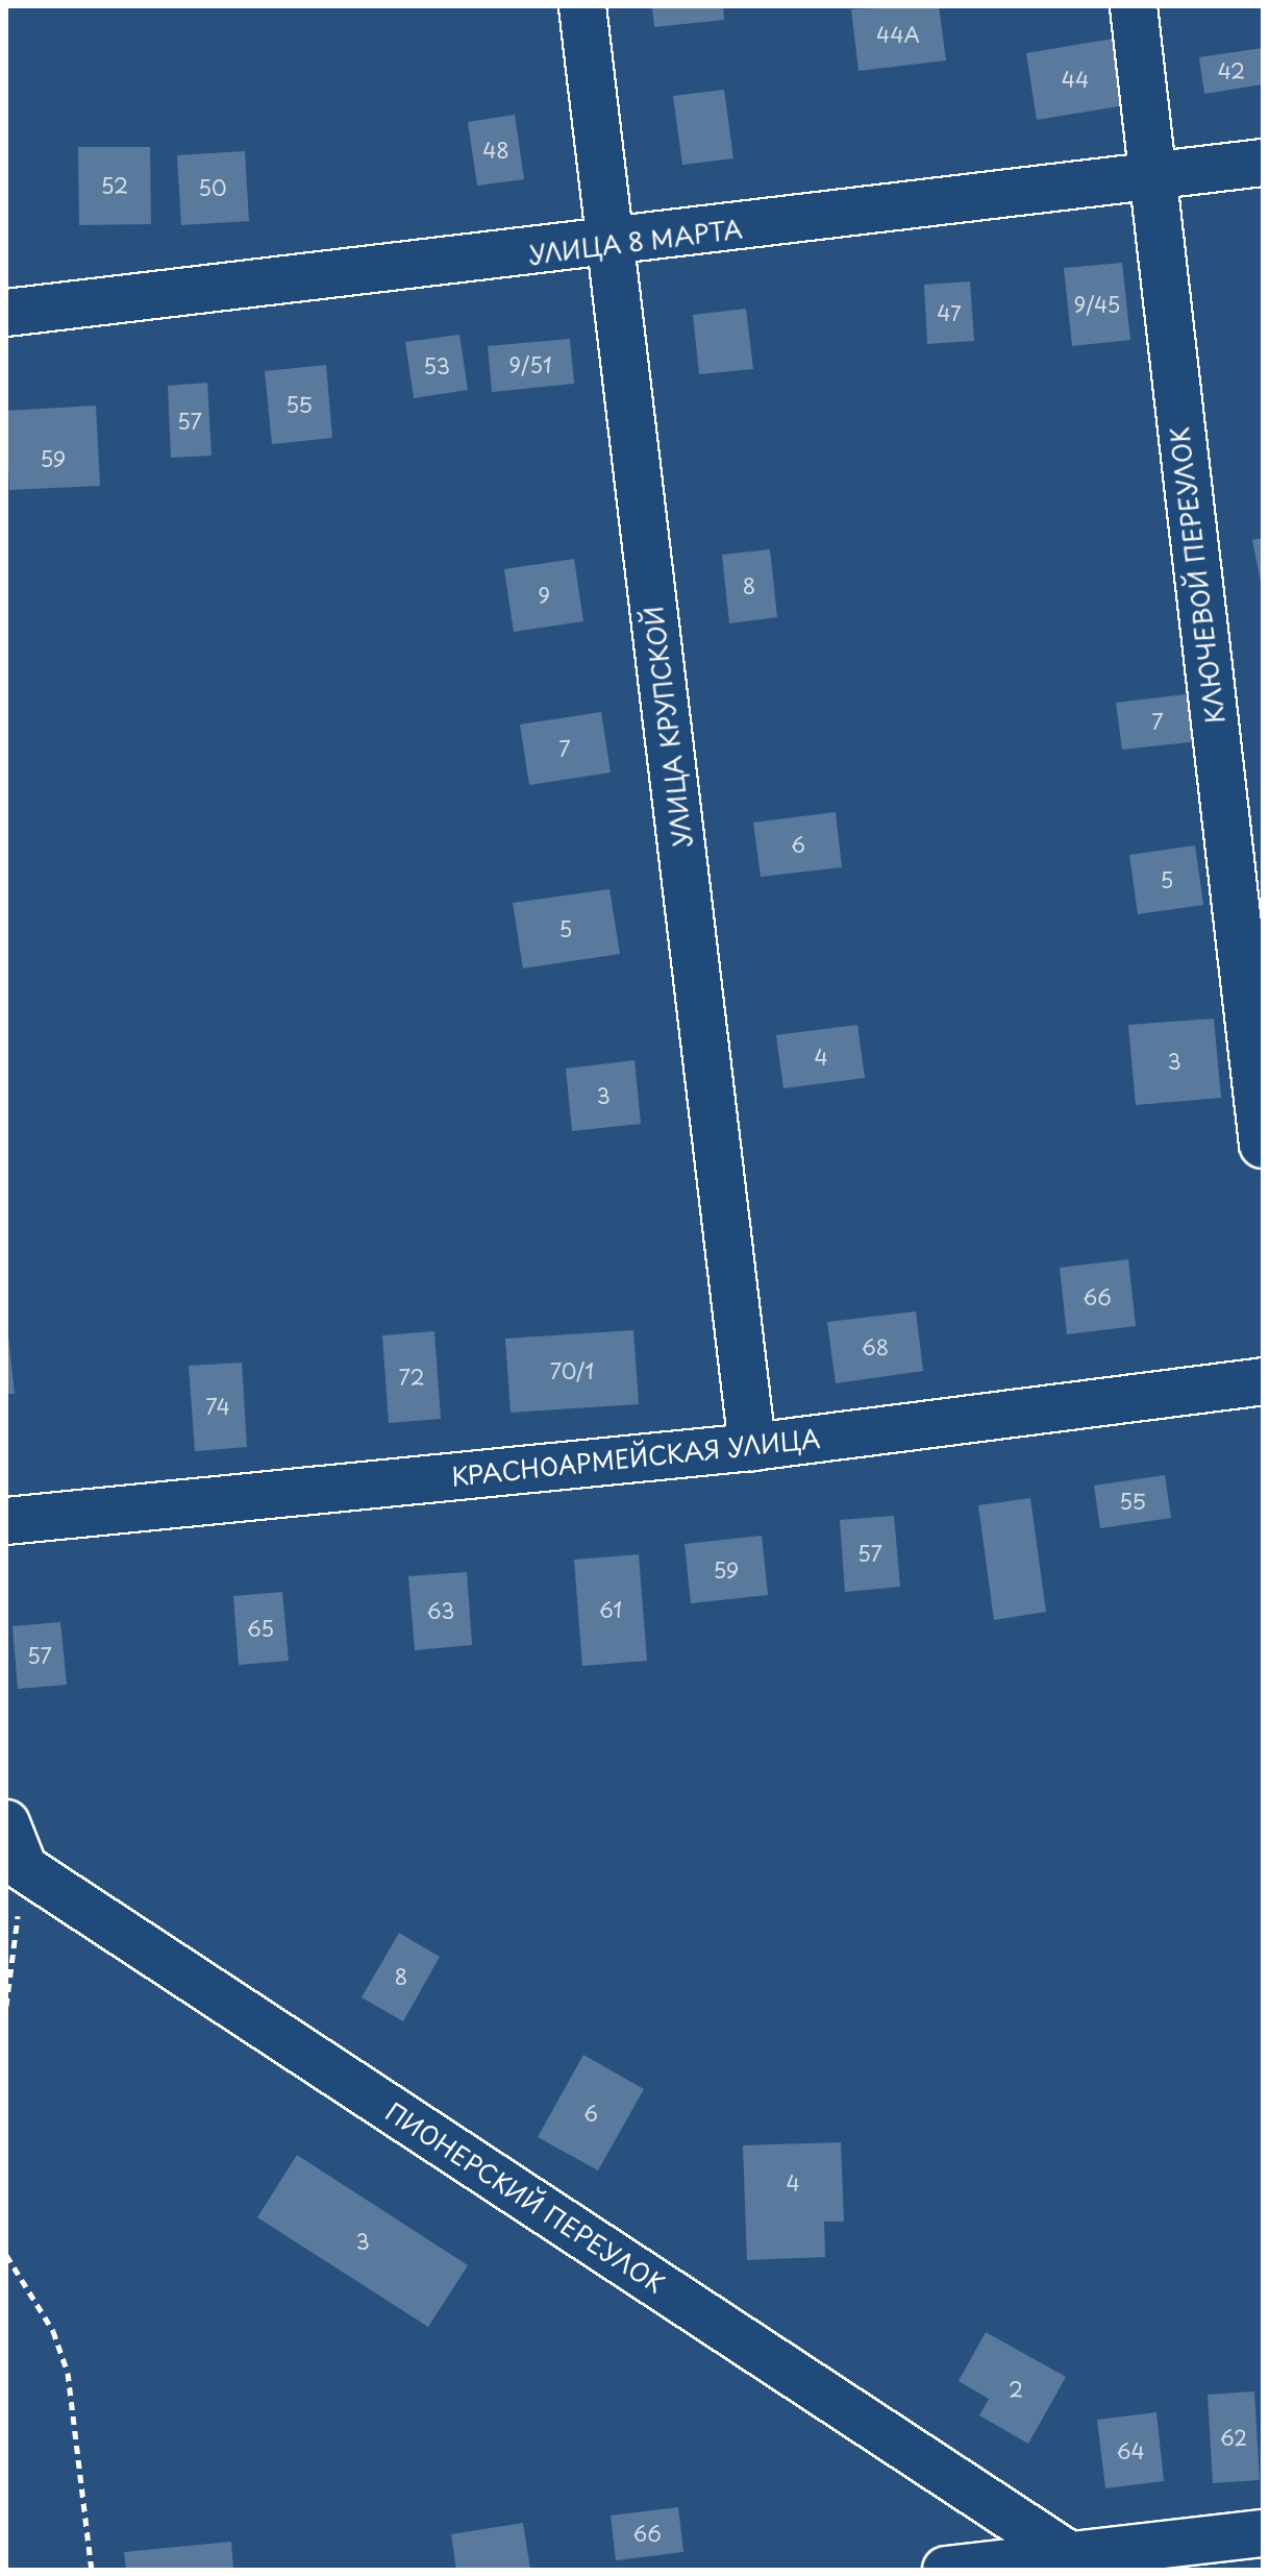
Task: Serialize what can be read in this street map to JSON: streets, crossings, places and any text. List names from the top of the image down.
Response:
{
  "streets": {
    "street": [
      "УЛИЦА 8 МАРТА",
      "КЛЮЧЕВОЙ ПЕРЕУЛОК",
      "УЛИЦА КРУПСКОЙ",
      "КРАСНОАРМЕЙСКАЯ УЛИЦА",
      "ПИОНЕРСКИЙ ПЕРЕУЛОК"
    ]
  },
  "crossings": [
    ["УЛИЦА 8 МАРТА", "КЛЮЧЕВОЙ ПЕРЕУЛОК"],
    ["УЛИЦА 8 МАРТА", "УЛИЦА КРУПСКОЙ"],
    ["УЛИЦА КРУПСКОЙ", "КРАСНОАРМЕЙСКАЯ УЛИЦА"]
  ],
  "house_numbers": [
    "44А",
    "42",
    "44",
    "48",
    "52",
    "50",
    "9/45",
    "47",
    "9/51",
    "53",
    "55",
    "57",
    "59",
    "8",
    "9",
    "7",
    "7",
    "6",
    "5",
    "5",
    "4",
    "3",
    "3",
    "66",
    "68",
    "70/1",
    "72",
    "74",
    "55",
    "57",
    "59",
    "61",
    "63",
    "65",
    "57",
    "8",
    "6",
    "4",
    "3",
    "2",
    "62",
    "64",
    "66"
  ]
}
